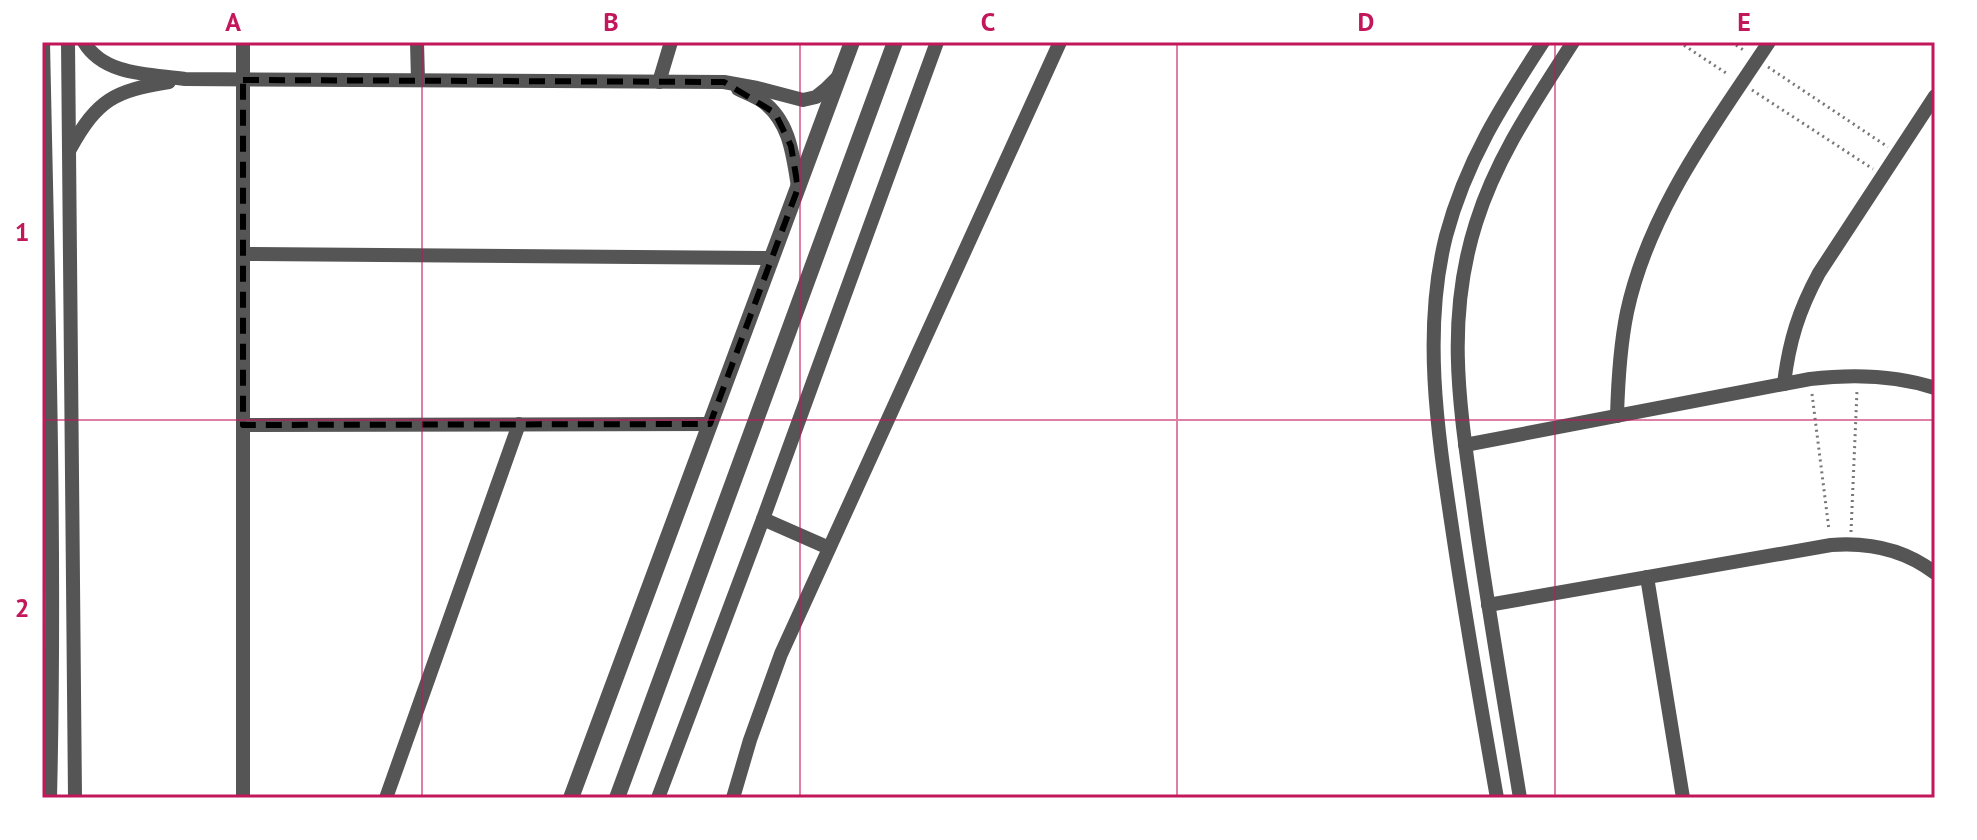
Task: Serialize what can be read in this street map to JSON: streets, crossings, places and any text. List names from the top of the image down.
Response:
{
  "grid": {
    "columns": [
      "A",
      "B",
      "C",
      "D",
      "E"
    ],
    "rows": ["1", "2"]
  }
}
